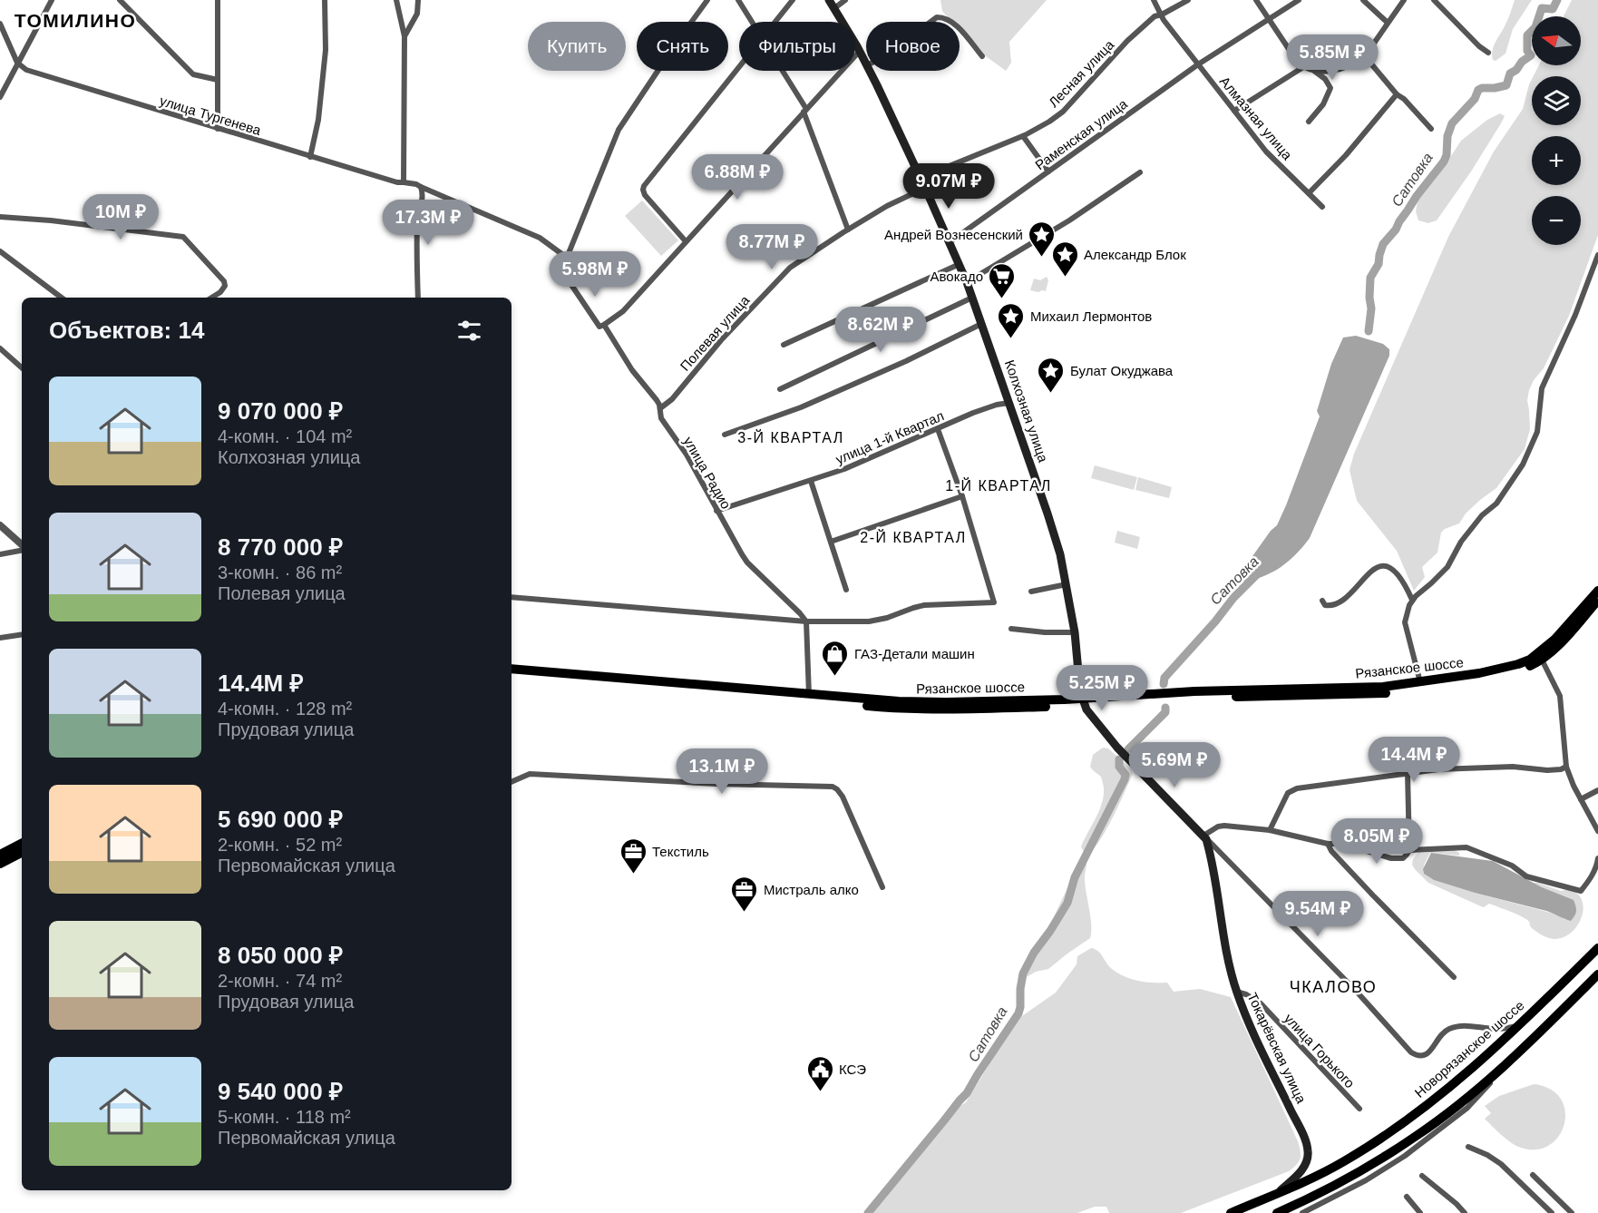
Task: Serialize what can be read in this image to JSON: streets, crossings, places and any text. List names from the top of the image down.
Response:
{
  "streets": {
    "main road": [
      "Колхозная улица",
      "Рязанское шоссе",
      "Токарёвская улица",
      "Новорязанское шоссе"
    ],
    "street": [
      "Лесная улица",
      "улица Тургенева",
      "Алмазная улица",
      "Раменская улица",
      "Полевая улица",
      "улица 1-й Квартал",
      "улица Радио",
      "улица Горького"
    ]
  },
  "crossings": [
    ["Лесная улица", "Алмазная улица"],
    ["Лесная улица", "Колхозная улица"],
    ["улица Тургенева", "улица Радио"],
    ["Алмазная улица", "Раменская улица"],
    ["Раменская улица", "Колхозная улица"],
    ["Полевая улица", "Колхозная улица"],
    ["Полевая улица", "улица Радио"],
    ["Колхозная улица", "улица 1-й Квартал"],
    ["Колхозная улица", "Рязанское шоссе"],
    ["улица 1-й Квартал", "улица Радио"],
    ["Токарёвская улица", "Новорязанское шоссе"],
    ["Токарёвская улица", "улица Горького"]
  ],
  "districts": [
    "ТОМИЛИНО",
    "3-Й КВАРТАЛ",
    "1-Й КВАРТАЛ",
    "2-Й КВАРТАЛ",
    "ЧКАЛОВО"
  ],
  "water": ["Сатовка"],
  "places": {
    "place": [
      "Андрей Вознесенский",
      "Александр Блок",
      "Михаил Лермонтов",
      "Булат Окуджава"
    ],
    "supermarket": ["Авокадо"],
    "shop": ["ГАЗ-Детали машин"],
    "office": ["Текстиль", "Мистраль алко"],
    "public building": ["КСЭ"]
  },
  "north": "left",
  "page": {
    "map_buttons": ["+", "−"],
    "chip": [
      "Купить",
      "Снять",
      "Фильтры",
      "Новое"
    ],
    "price": [
      "5.85M ₽",
      "6.88M ₽",
      "9.07M ₽",
      "10M ₽",
      "17.3M ₽",
      "8.77M ₽",
      "5.98M ₽",
      "8.62M ₽",
      "5.25M ₽",
      "14.4M ₽",
      "5.69M ₽",
      "13.1M ₽",
      "8.05M ₽",
      "9.54M ₽"
    ],
    "heading": "Объектов: 14",
    "list": [
      {
        "name": "9 070 000 ₽",
        "note": "4-комн. · 104 m² · Колхозная улица"
      },
      {
        "name": "8 770 000 ₽",
        "note": "3-комн. · 86 m² · Полевая улица"
      },
      {
        "name": "14.4M ₽",
        "note": "4-комн. · 128 m² · Прудовая улица"
      },
      {
        "name": "5 690 000 ₽",
        "note": "2-комн. · 52 m² · Первомайская улица"
      },
      {
        "name": "8 050 000 ₽",
        "note": "2-комн. · 74 m² · Прудовая улица"
      },
      {
        "name": "9 540 000 ₽",
        "note": "5-комн. · 118 m² · Первомайская улица"
      }
    ]
  }
}
